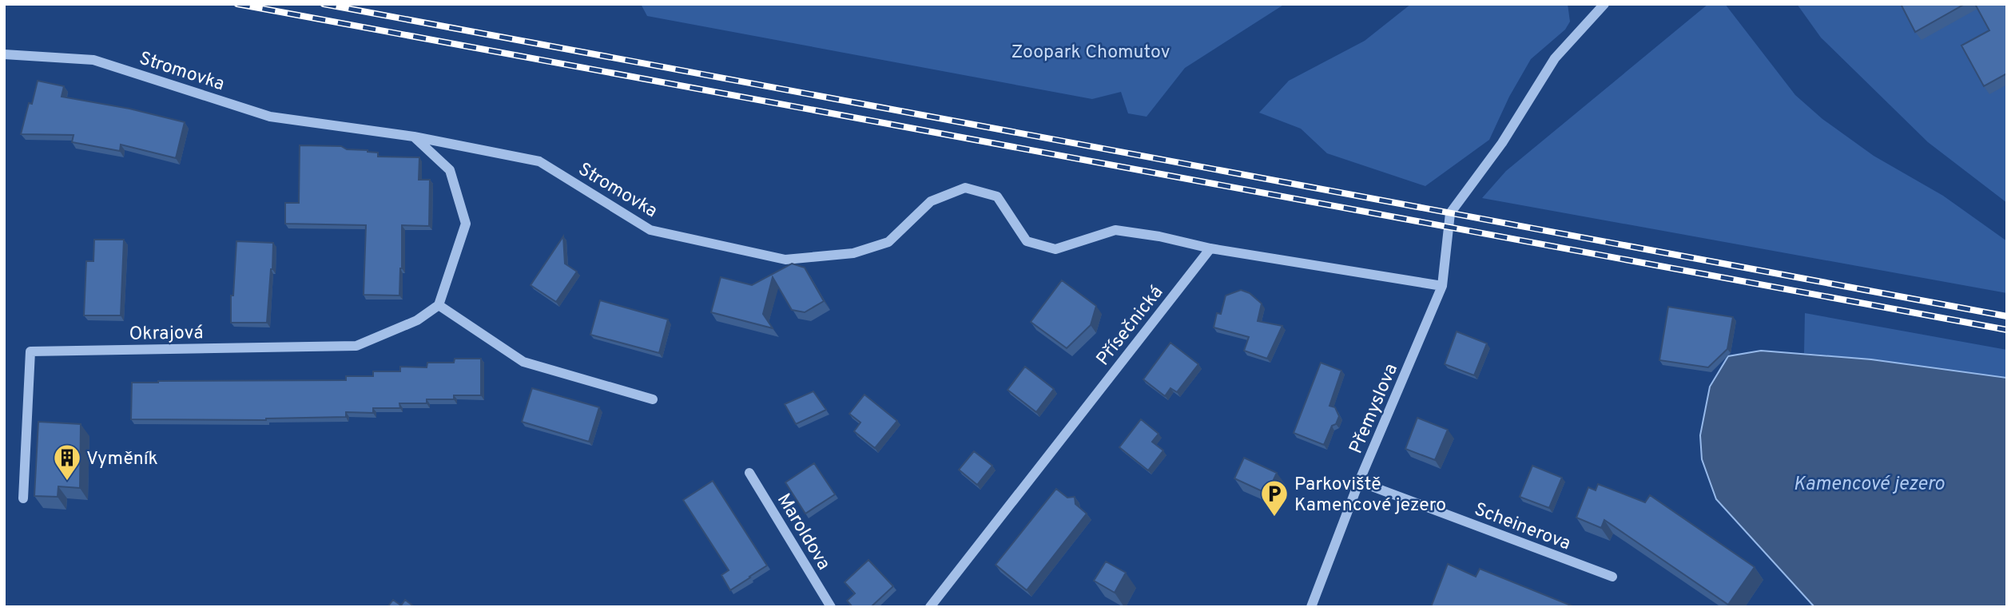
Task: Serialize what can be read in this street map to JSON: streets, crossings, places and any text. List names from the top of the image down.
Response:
{
  "streets": {
    "street": [
      "Stromovka",
      "Přísečnická",
      "Okrajová",
      "Přemyslova",
      "Scheinerova",
      "Maroldova"
    ]
  },
  "crossings": [
    ["Stromovka", "Přísečnická"],
    ["Přemyslova", "Scheinerova"]
  ],
  "water": ["Kamencové jezero"],
  "parks": ["Zoopark Chomutov"],
  "places": {
    "building": ["Vyměník"],
    "parking": ["Parkoviště Kamencové jezero"]
  }
}
